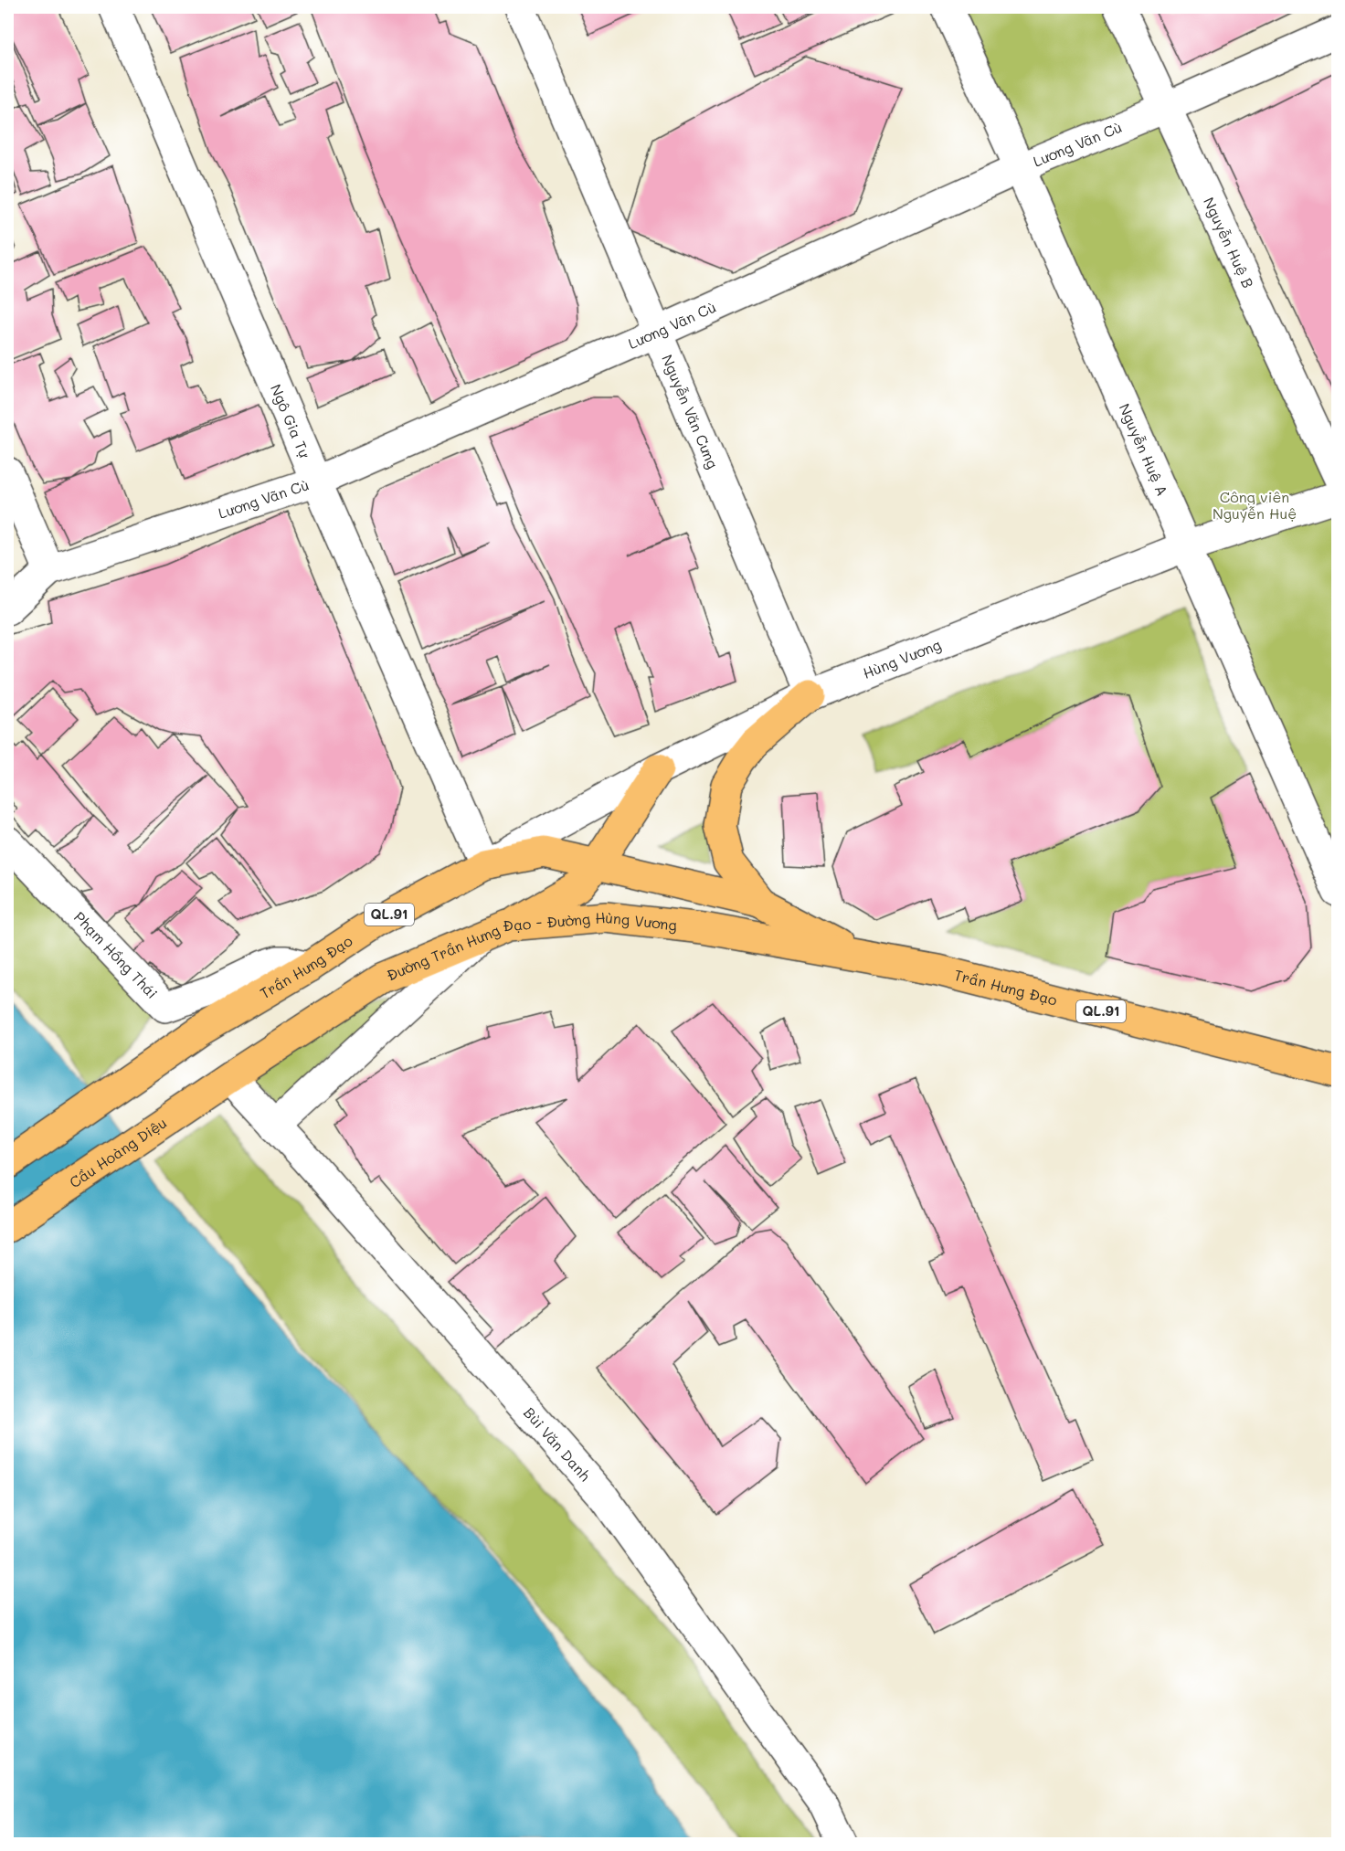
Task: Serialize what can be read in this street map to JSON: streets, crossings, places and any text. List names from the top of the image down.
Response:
{
  "streets": {
    "highway": [
      "QL.91",
      "Đường Trần Hưng Đạo - Đường Hùng Vương",
      "Trần Hưng Đạo",
      "Cầu Hoàng Diệu"
    ],
    "street": [
      "Lương Vãn Cù",
      "Nguyễn Huệ B",
      "Nguyễn Văn Cưng",
      "Ngô Gia Tự",
      "Nguyễn Huệ A",
      "Hùng Vương",
      "Phạm Hồng Thái",
      "Bùi Văn Danh"
    ]
  },
  "crossings": [
    ["Lương Vãn Cù", "Nguyễn Huệ B"],
    ["Lương Vãn Cù", "Nguyễn Văn Cưng"],
    ["Lương Vãn Cù", "Ngô Gia Tự"],
    ["Lương Vãn Cù", "Nguyễn Huệ A"],
    ["Nguyễn Văn Cưng", "Hùng Vương"],
    ["Ngô Gia Tự", "Hùng Vương"],
    ["Ngô Gia Tự", "Trần Hưng Đạo"],
    ["Nguyễn Huệ A", "Hùng Vương"],
    ["Hùng Vương", "Trần Hưng Đạo"],
    ["QL.91", "Đường Trần Hưng Đạo - Đường Hùng Vương"],
    ["QL.91", "Trần Hưng Đạo"],
    ["Đường Trần Hưng Đạo - Đường Hùng Vương", "Trần Hưng Đạo"],
    ["Đường Trần Hưng Đạo - Đường Hùng Vương", "Cầu Hoàng Diệu"],
    ["Đường Trần Hưng Đạo - Đường Hùng Vương", "Bùi Văn Danh"],
    ["Phạm Hồng Thái", "Trần Hưng Đạo"],
    ["Cầu Hoàng Diệu", "Bùi Văn Danh"]
  ],
  "parks": ["Công viên Nguyễn Huệ"]
}
